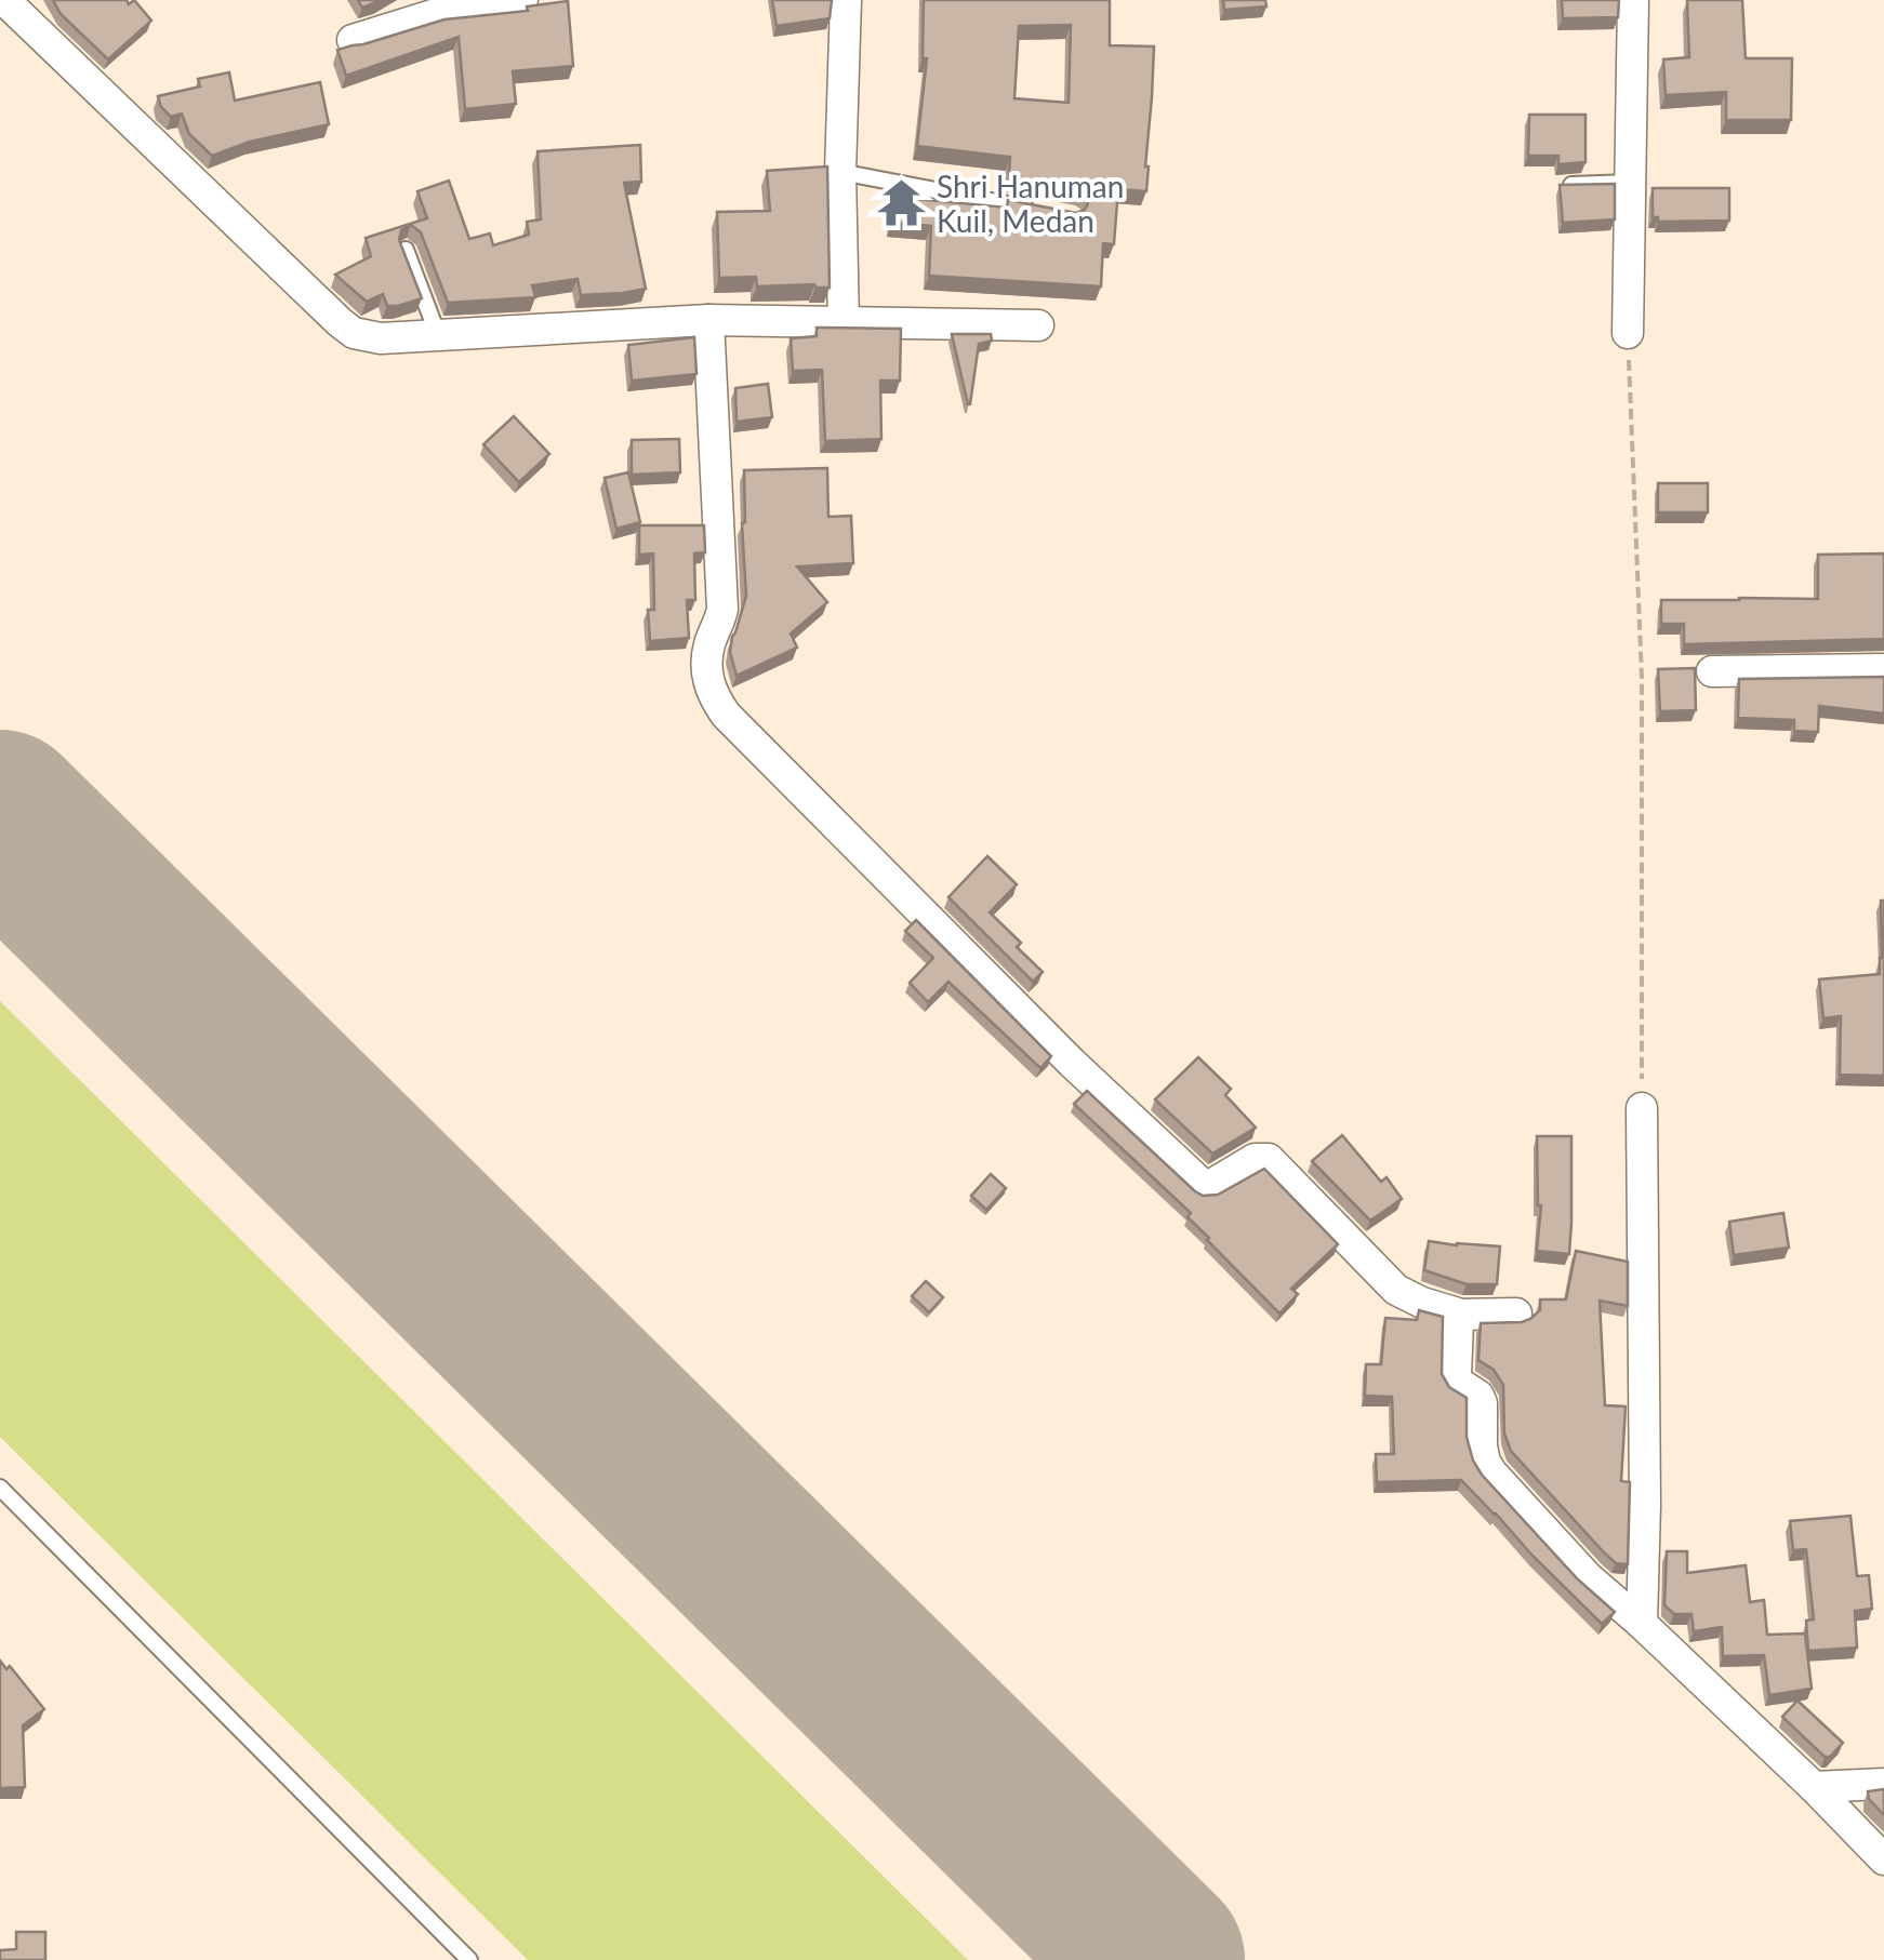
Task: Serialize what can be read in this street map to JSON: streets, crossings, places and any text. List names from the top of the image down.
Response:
{
  "places": {
    "temple": ["Shri Hanuman Kuil, Medan"]
  }
}
